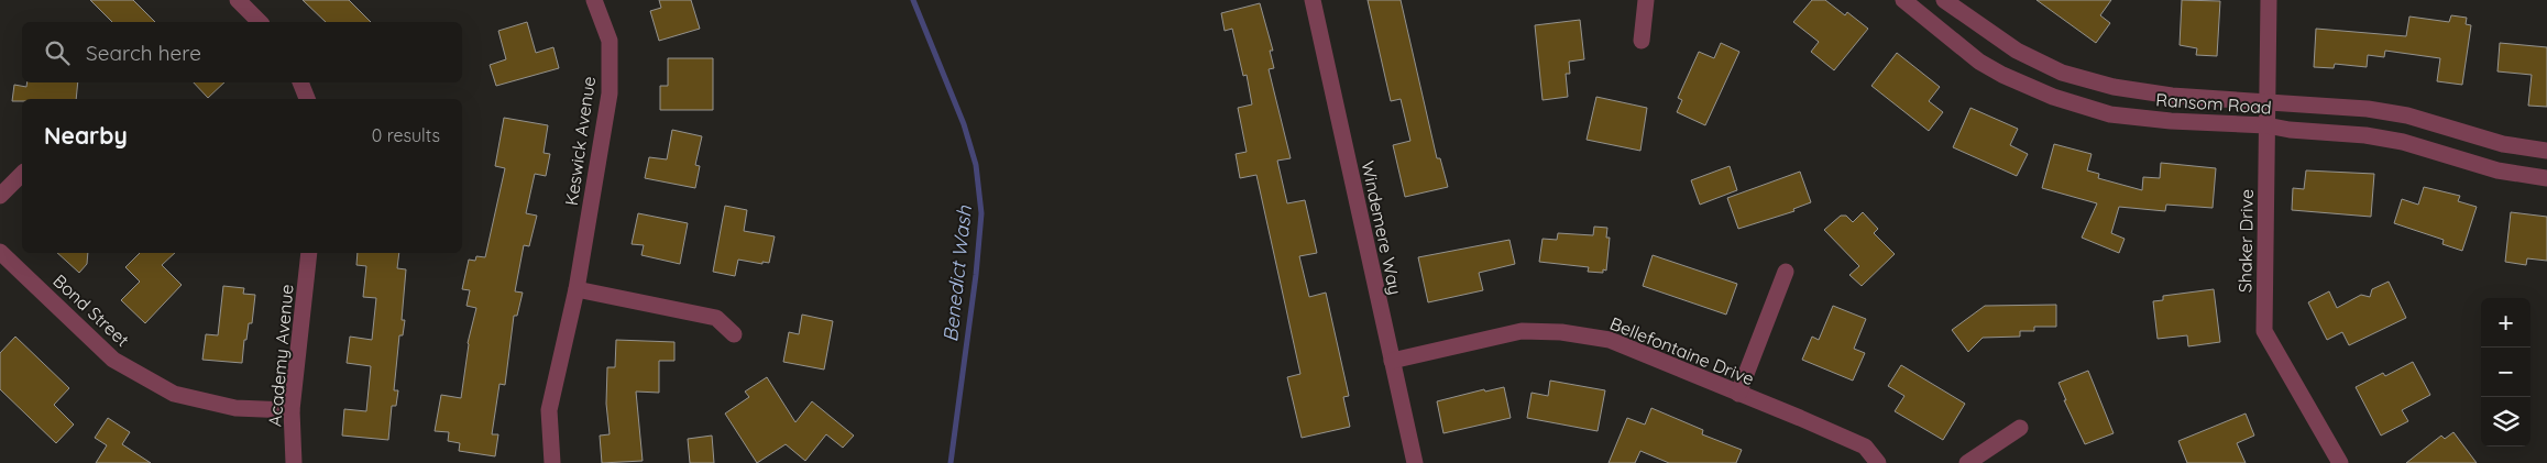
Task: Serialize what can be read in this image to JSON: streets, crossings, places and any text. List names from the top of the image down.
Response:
{
  "streets": {
    "street": [
      "Ransom Road",
      "Keswick Avenue",
      "Windemere Way",
      "Shaker Drive",
      "Bond Street",
      "Bellefontaine Drive",
      "Academy Avenue"
    ]
  },
  "crossings": [
    ["Ransom Road", "Shaker Drive"],
    ["Windemere Way", "Bellefontaine Drive"],
    ["Bond Street", "Academy Avenue"]
  ],
  "water": ["Benedict Wash"],
  "page": {
    "search": "Search here",
    "heading": ["Nearby", "0 results"],
    "map_buttons": ["+", "−"]
  }
}
